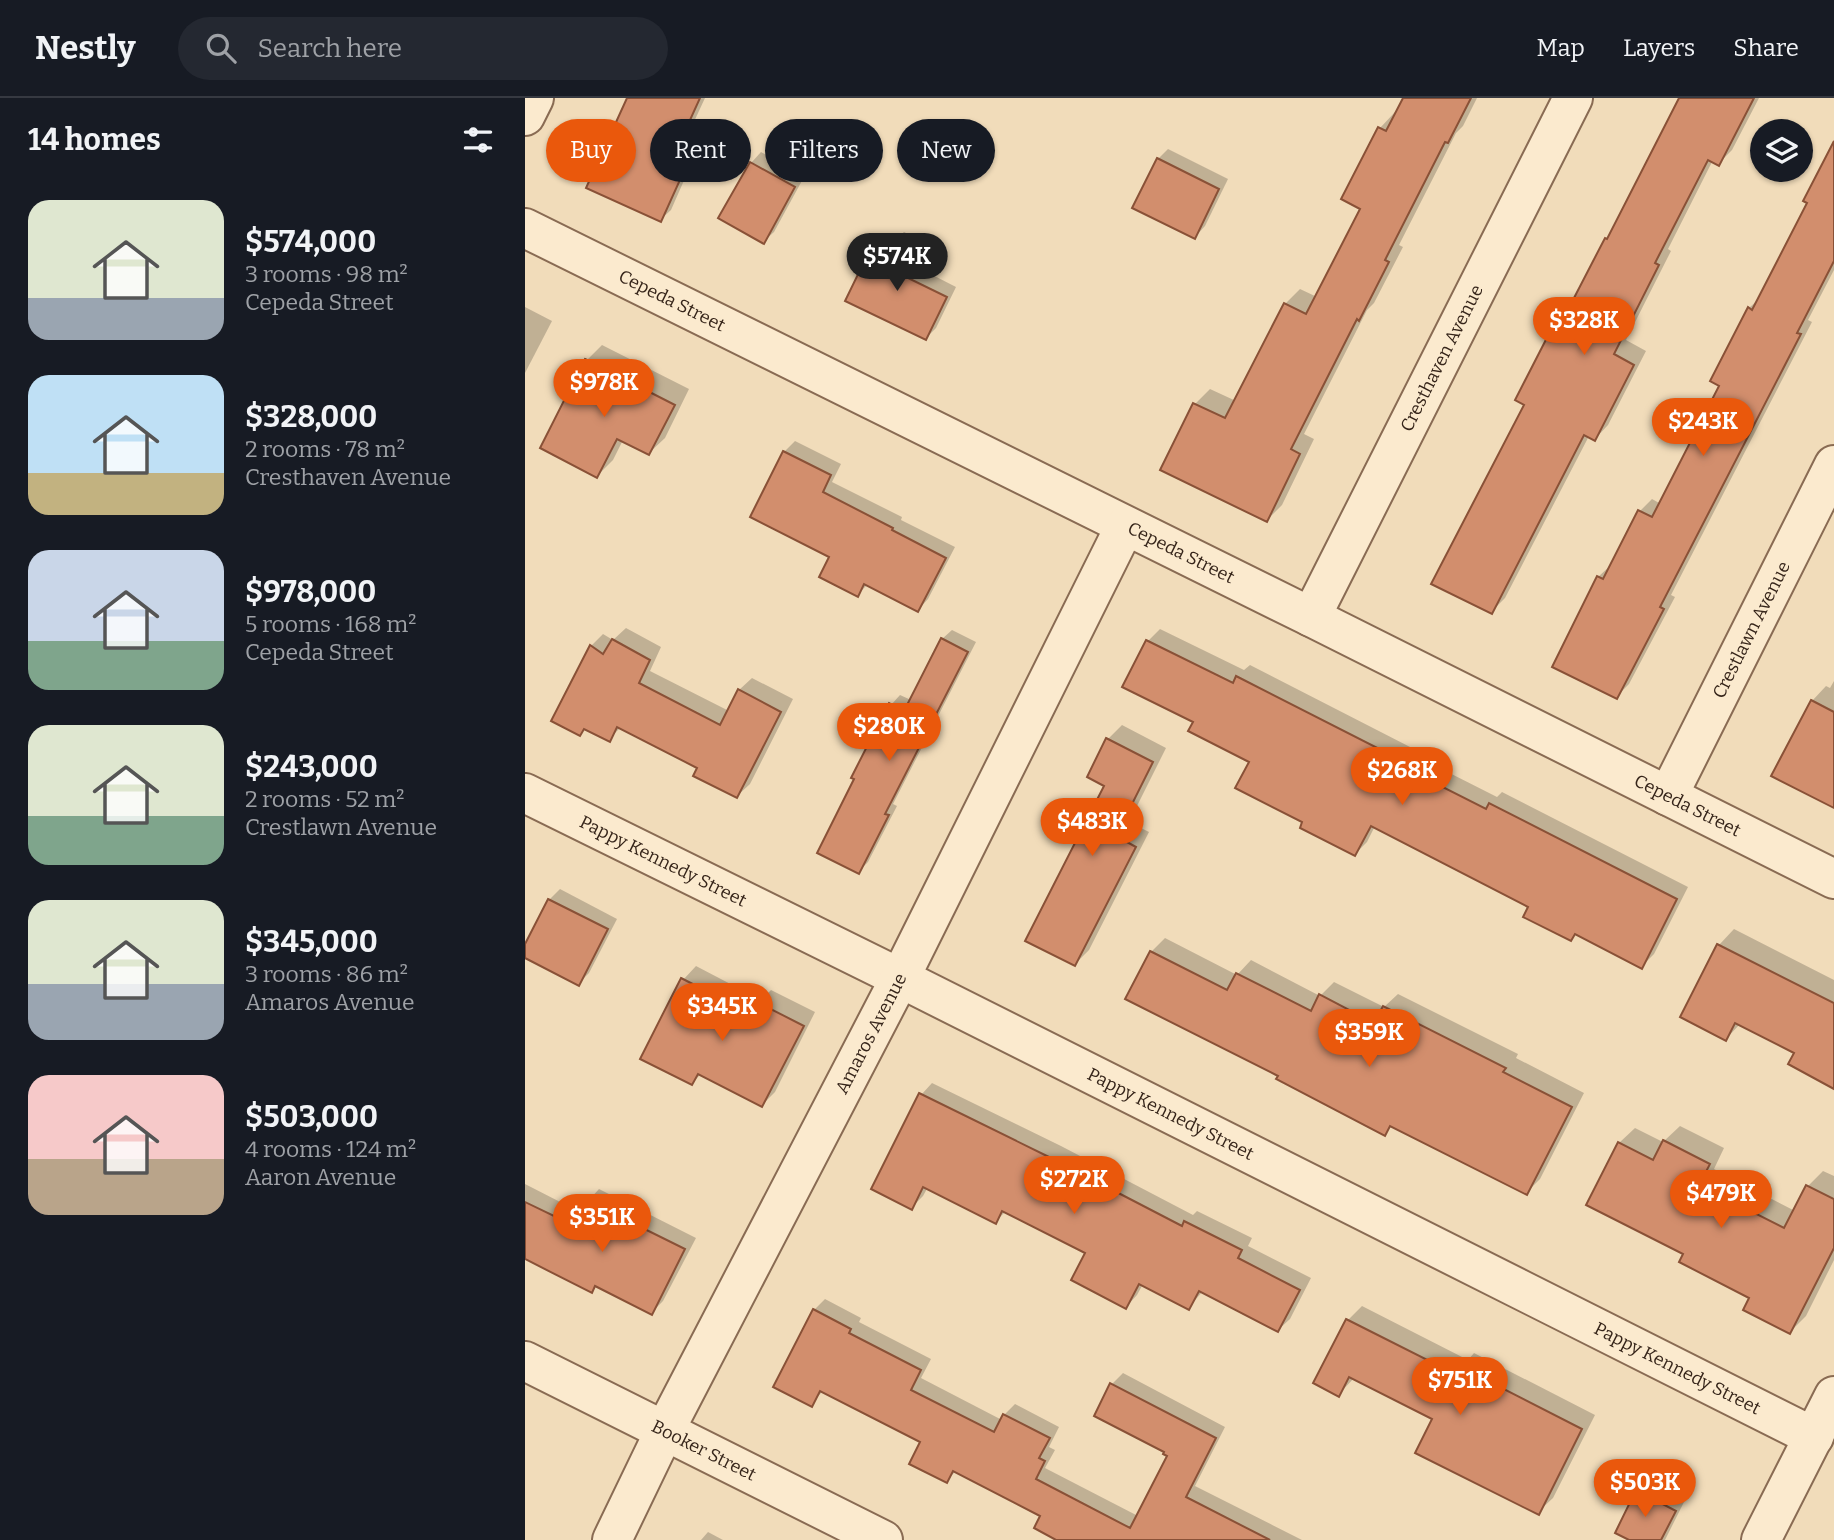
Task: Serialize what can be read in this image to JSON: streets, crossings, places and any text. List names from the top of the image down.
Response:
{
  "streets": {
    "street": [
      "Cepeda Street",
      "Cresthaven Avenue",
      "Crestlawn Avenue",
      "Pappy Kennedy Street",
      "Amaros Avenue",
      "Booker Street"
    ]
  },
  "crossings": [
    ["Cepeda Street", "Cresthaven Avenue"],
    ["Cepeda Street", "Crestlawn Avenue"],
    ["Cepeda Street", "Amaros Avenue"],
    ["Pappy Kennedy Street", "Amaros Avenue"],
    ["Amaros Avenue", "Booker Street"]
  ],
  "page": {
    "header": "Nestly",
    "search": "Search here",
    "nav": ["Map", "Layers", "Share"],
    "heading": "14 homes",
    "chip": [
      "Buy",
      "Rent",
      "Filters",
      "New"
    ],
    "list": [
      {
        "name": "$574,000",
        "note": "3 rooms · 98 m² · Cepeda Street"
      },
      {
        "name": "$328,000",
        "note": "2 rooms · 78 m² · Cresthaven Avenue"
      },
      {
        "name": "$978,000",
        "note": "5 rooms · 168 m² · Cepeda Street"
      },
      {
        "name": "$243,000",
        "note": "2 rooms · 52 m² · Crestlawn Avenue"
      },
      {
        "name": "$345,000",
        "note": "3 rooms · 86 m² · Amaros Avenue"
      },
      {
        "name": "$503,000",
        "note": "4 rooms · 124 m² · Aaron Avenue"
      }
    ],
    "price": [
      "$574K",
      "$328K",
      "$978K",
      "$243K",
      "$280K",
      "$268K",
      "$483K",
      "$345K",
      "$359K",
      "$272K",
      "$479K",
      "$351K",
      "$751K",
      "$503K"
    ]
  }
}
